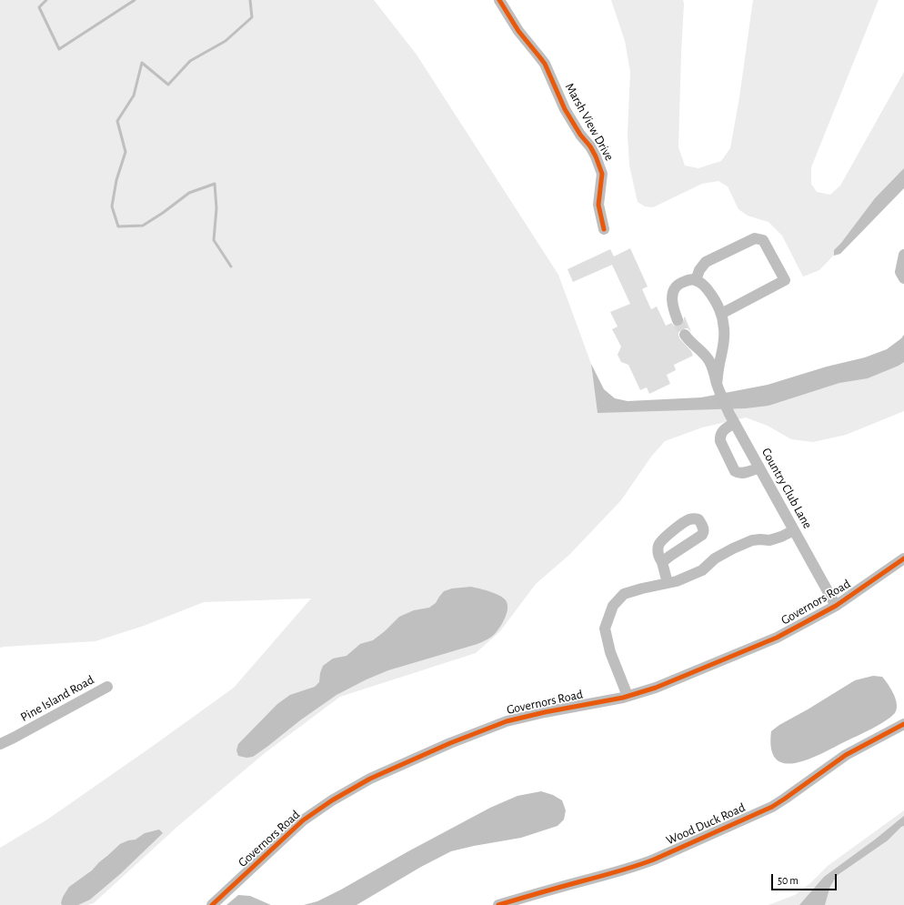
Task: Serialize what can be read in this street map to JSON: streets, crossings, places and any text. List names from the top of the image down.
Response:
{
  "streets": {
    "street": [
      "Marsh View Drive",
      "Country Club Lane",
      "Governors Road",
      "Pine Island Road",
      "Wood Duck Road"
    ]
  },
  "crossings": [
    ["Country Club Lane", "Governors Road"]
  ],
  "scale_bar": "50 m"
}
